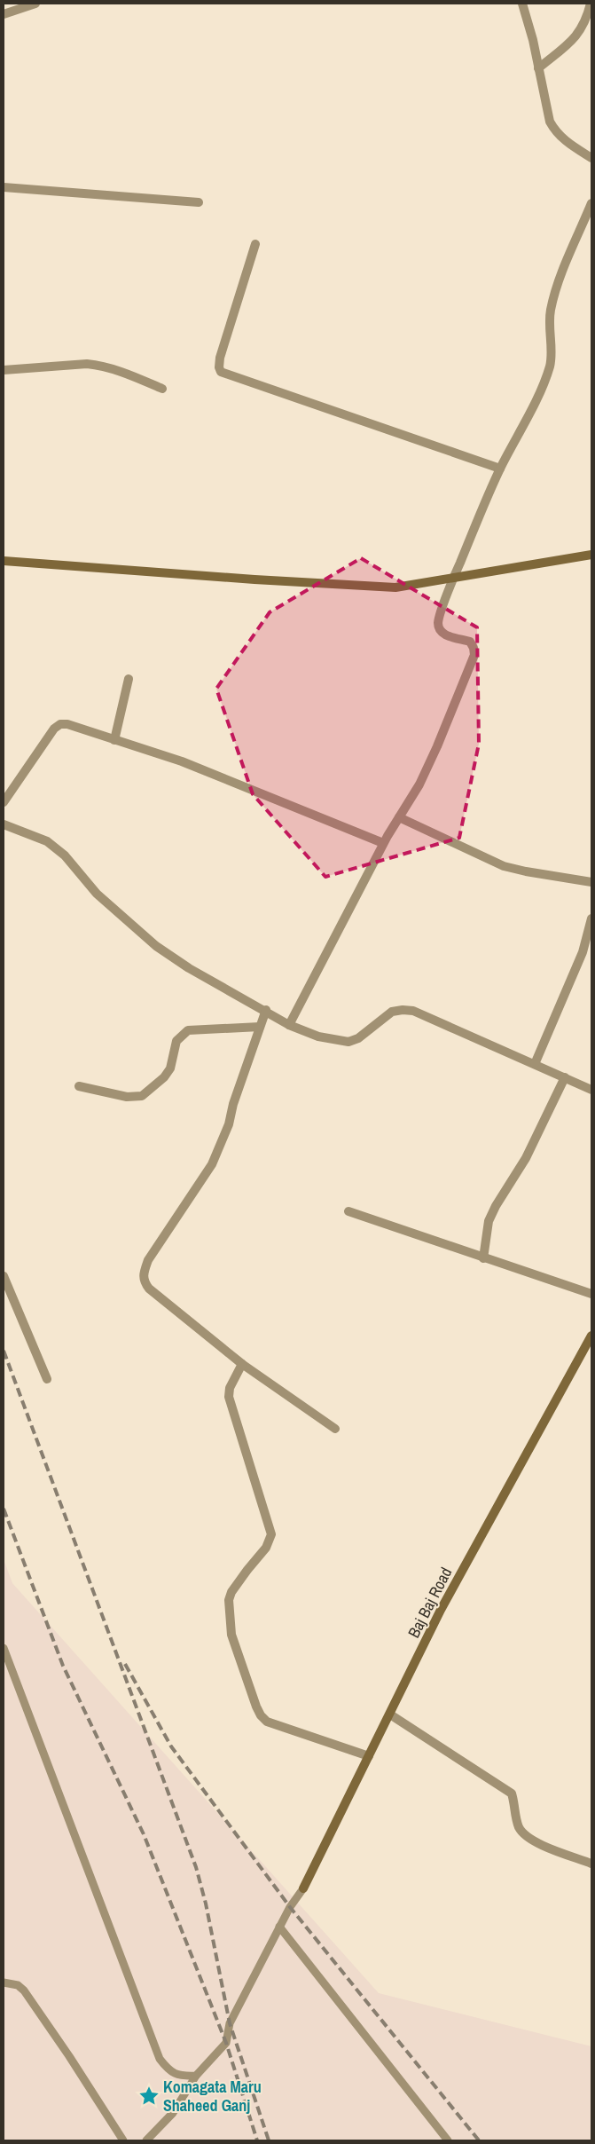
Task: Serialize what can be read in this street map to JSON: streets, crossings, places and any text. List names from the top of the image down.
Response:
{
  "streets": {
    "main road": ["Baj Baj Road"]
  },
  "places": {
    "place": ["Komagata Maru Shaheed Ganj"]
  }
}
